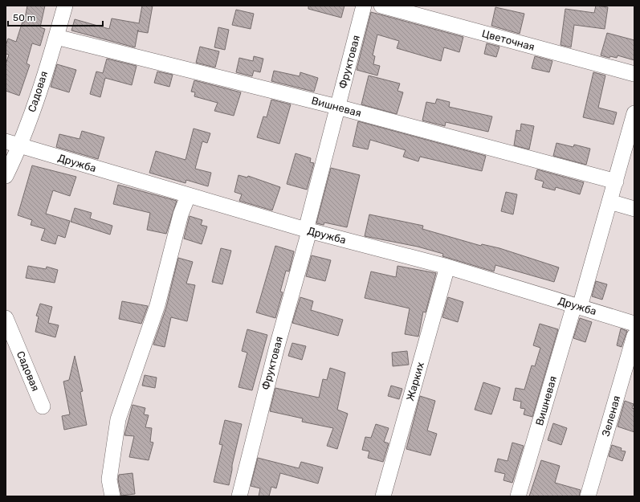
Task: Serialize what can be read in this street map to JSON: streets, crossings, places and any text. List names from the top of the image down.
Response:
{
  "streets": {
    "street": [
      "Цветочная",
      "Фруктовая",
      "Садовая",
      "Вишневая",
      "Дружба",
      "Жарких",
      "Зеленая"
    ]
  },
  "crossings": [
    ["Фруктовая", "Вишневая"],
    ["Фруктовая", "Дружба"],
    ["Садовая", "Вишневая"],
    ["Садовая", "Дружба"],
    ["Вишневая", "Дружба"],
    ["Дружба", "Жарких"]
  ],
  "scale_bar": "50 m"
}
